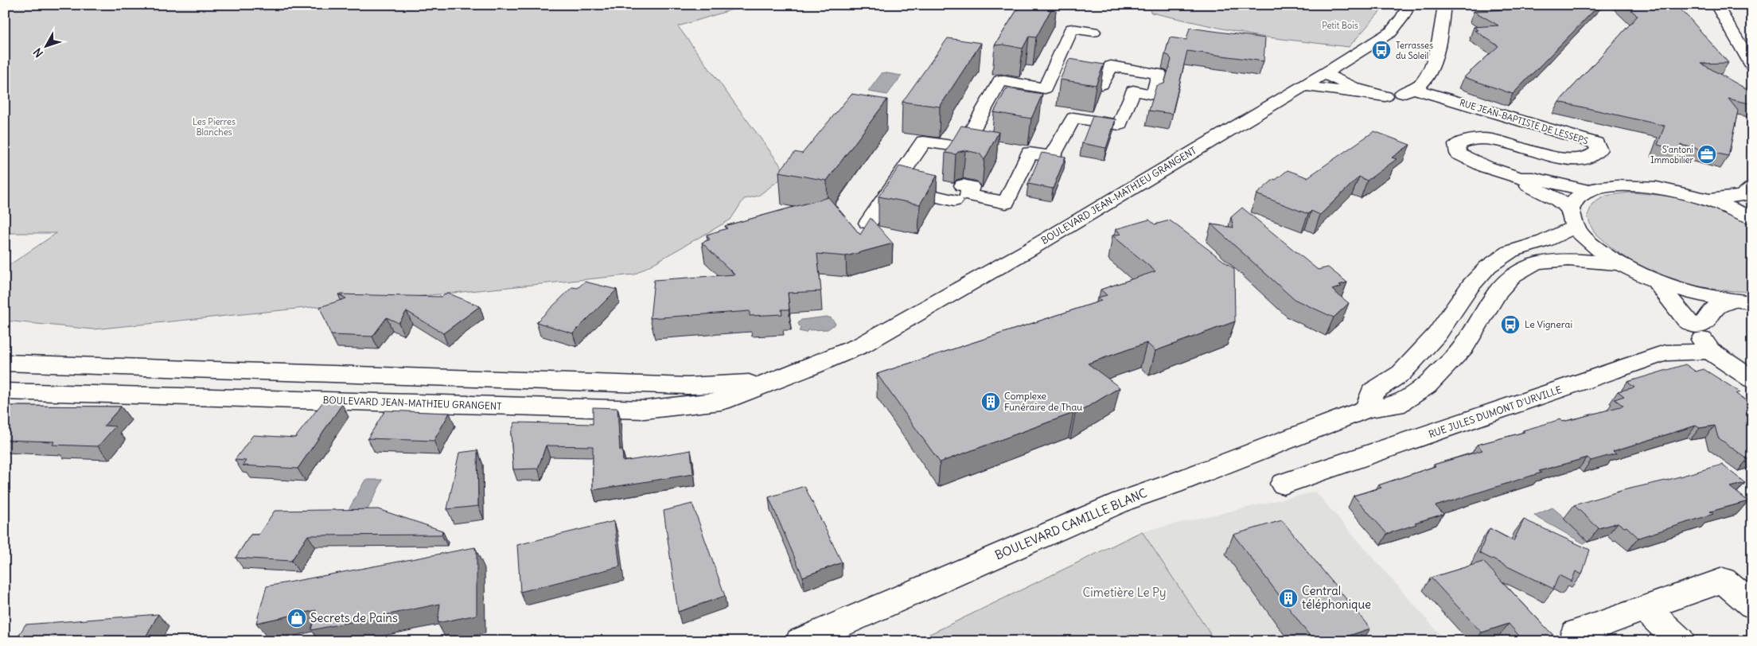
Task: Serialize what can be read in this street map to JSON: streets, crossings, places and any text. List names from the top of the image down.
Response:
{
  "streets": {
    "street": [
      "RUE JEAN-BAPTISTE DE LESSEPS",
      "BOULEVARD JEAN-MATHIEU GRANGENT",
      "RUE JULES DUMONT D'URVILLE",
      "BOULEVARD CAMILLE BLANC"
    ]
  },
  "crossings": [
    ["RUE JEAN-BAPTISTE DE LESSEPS", "BOULEVARD CAMILLE BLANC"]
  ],
  "parks": ["Petit Bois", "Les Pierres Blanches", "Cimetière Le Py"],
  "places": {
    "bus stop": ["Terrasses du Soleil", "Le Vignerai"],
    "office": ["S'antoni Immobilier"],
    "building": ["Complexe Funéraire de Thau", "Central téléphonique"],
    "shop": ["Secrets de Pains"]
  },
  "north": "bottom left"
}
